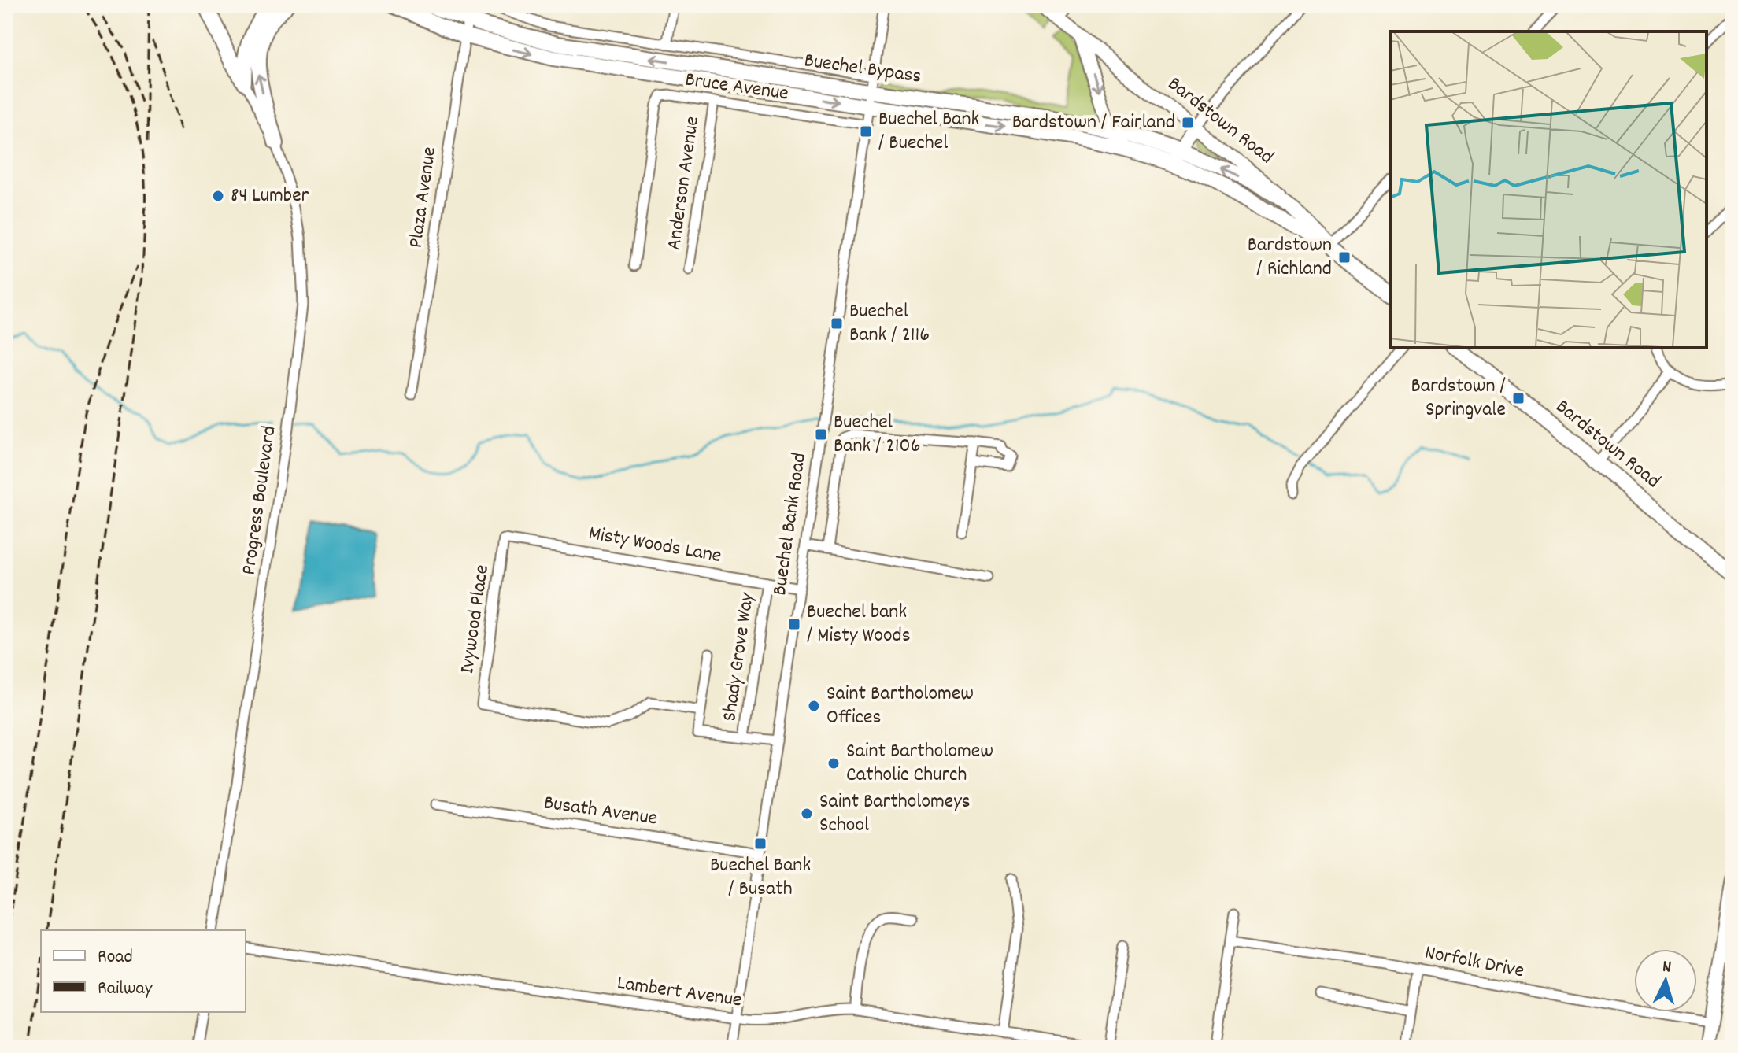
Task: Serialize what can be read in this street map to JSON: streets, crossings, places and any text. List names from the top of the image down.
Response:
{
  "streets": {
    "main road": ["Buechel Bypass", "Bardstown Road"],
    "street": [
      "Bruce Avenue",
      "Anderson Avenue",
      "Plaza Avenue",
      "Progress Boulevard",
      "Buechel Bank Road",
      "Misty Woods Lane",
      "Ivywood Place",
      "Shady Grove Way",
      "Busath Avenue",
      "Norfolk Drive",
      "Lambert Avenue"
    ]
  },
  "crossings": [
    ["Buechel Bypass", "Bardstown Road"],
    ["Buechel Bypass", "Plaza Avenue"],
    ["Buechel Bypass", "Buechel Bank Road"],
    ["Bruce Avenue", "Anderson Avenue"],
    ["Bruce Avenue", "Buechel Bank Road"],
    ["Buechel Bank Road", "Misty Woods Lane"],
    ["Buechel Bank Road", "Busath Avenue"],
    ["Buechel Bank Road", "Lambert Avenue"],
    ["Misty Woods Lane", "Ivywood Place"],
    ["Misty Woods Lane", "Shady Grove Way"]
  ],
  "places": {
    "transit": [
      "Bardstown / Fairland",
      "Buechel Bank / Buechel",
      "Bardstown / Richland",
      "Buechel Bank / 2116",
      "Bardstown / Springvale",
      "Buechel Bank / 2106",
      "Buechel bank / Misty Woods",
      "Buechel Bank / Busath"
    ],
    "other": [
      "84 Lumber",
      "Saint Bartholomew Offices",
      "Saint Bartholomew Catholic Church",
      "Saint Bartholomeys School"
    ]
  },
  "legend": ["Road", "Railway"],
  "north": "top"
}
